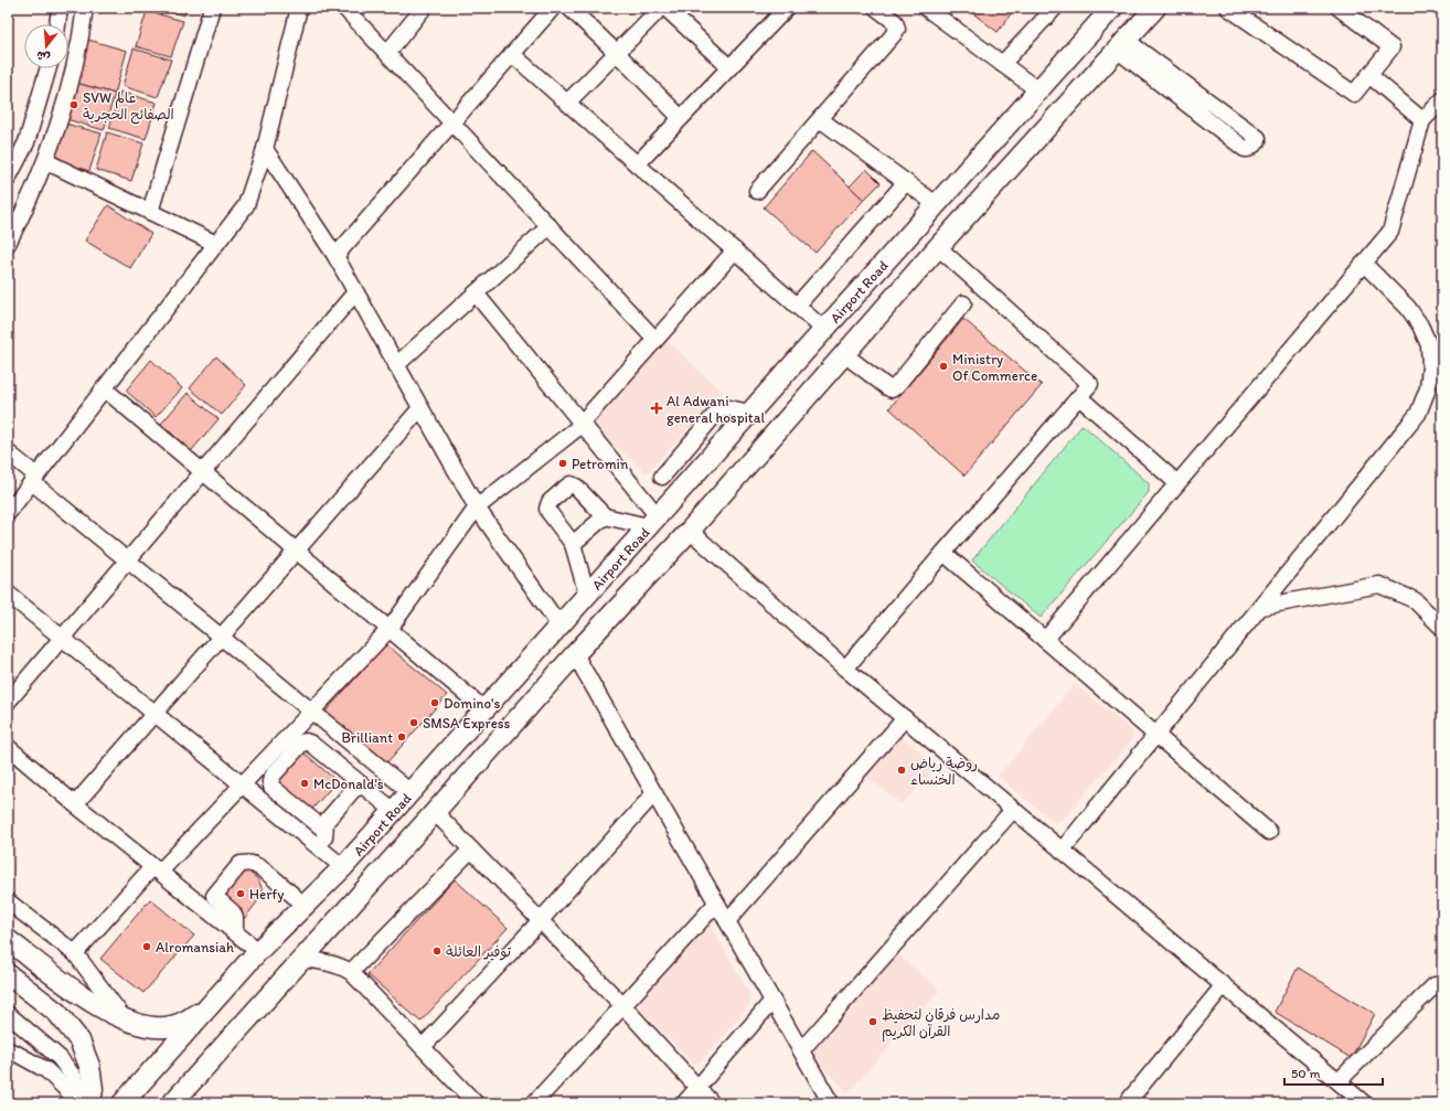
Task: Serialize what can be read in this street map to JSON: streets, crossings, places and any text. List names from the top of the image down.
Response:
{
  "streets": {
    "main road": ["Airport Road"]
  },
  "places": {
    "other": [
      "SVW عالم الصفائح الحجرية",
      "Ministry Of Commerce",
      "Petromin",
      "Domino's",
      "SMSA Express",
      "Brilliant",
      "روضة رياض الخنساء",
      "McDonald's",
      "Herfy",
      "Alromansiah",
      "توفير العائلة",
      "مدارس فرقان لتحفيظ القرآن الكريم"
    ],
    "health": ["Al Adwani general hospital"]
  },
  "scale_bar": "50 m",
  "north": "bottom"
}
